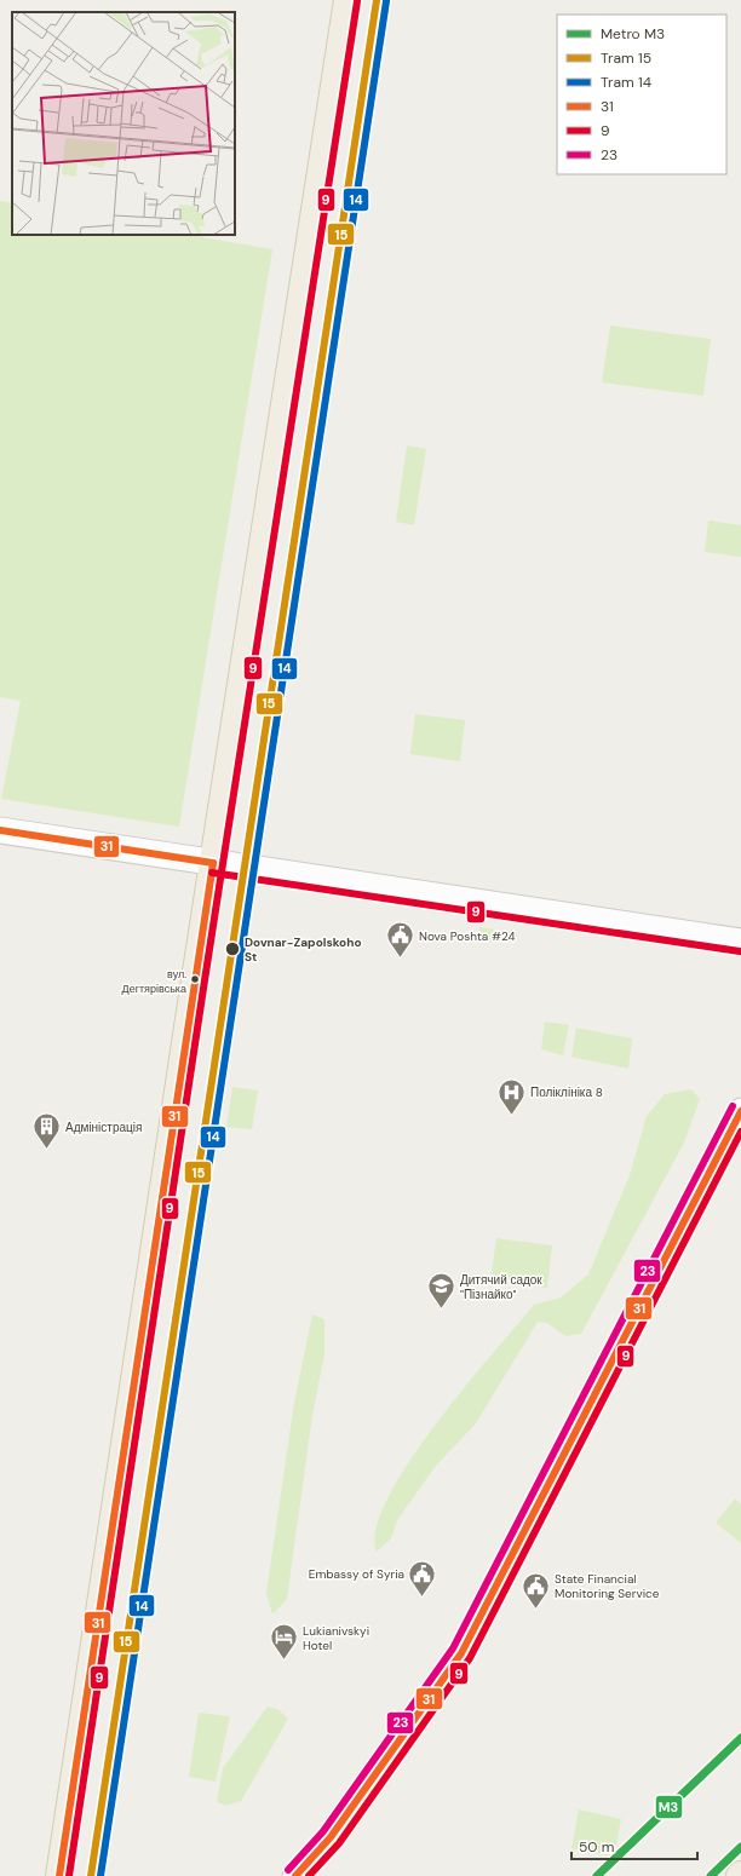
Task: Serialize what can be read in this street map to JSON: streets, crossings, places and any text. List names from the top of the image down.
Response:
{
  "places": {
    "other": ["Dovnar-Zapolskoho St", "вул. Дегтярівська"],
    "public building": ["Nova Poshta #24", "Embassy of Syria", "State Financial Monitoring Service"],
    "hospital": ["Поліклініка 8"],
    "building": ["Адміністрація"],
    "school or university": ["Дитячий садок \"Пізнайко\""],
    "hotel": ["Lukianivskyi Hotel"]
  },
  "lines": [
    "tram line 15",
    "tram line 14",
    "transit line 9",
    "transit line 31",
    "transit line 23",
    "metro line M3"
  ],
  "legend": [
    "Metro M3",
    "Tram 15",
    "Tram 14",
    "31",
    "9",
    "23"
  ],
  "scale_bar": "50 m"
}
